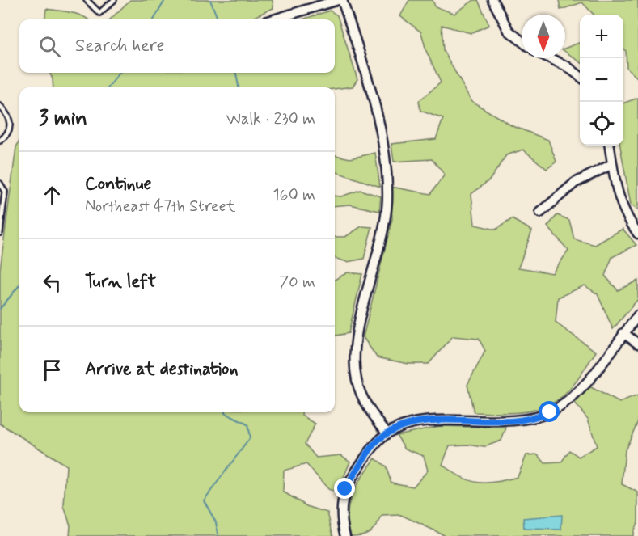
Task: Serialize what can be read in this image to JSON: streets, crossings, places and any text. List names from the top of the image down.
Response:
{
  "north": "bottom",
  "page": {
    "map_buttons": ["+", "−"],
    "search": "Search here",
    "heading": ["3 min", "Walk · 230 m"],
    "list": [
      ["Continue", "Northeast 47th Street", "160 m"],
      ["Turn left", "70 m"],
      "Arrive at destination"
    ]
  }
}
